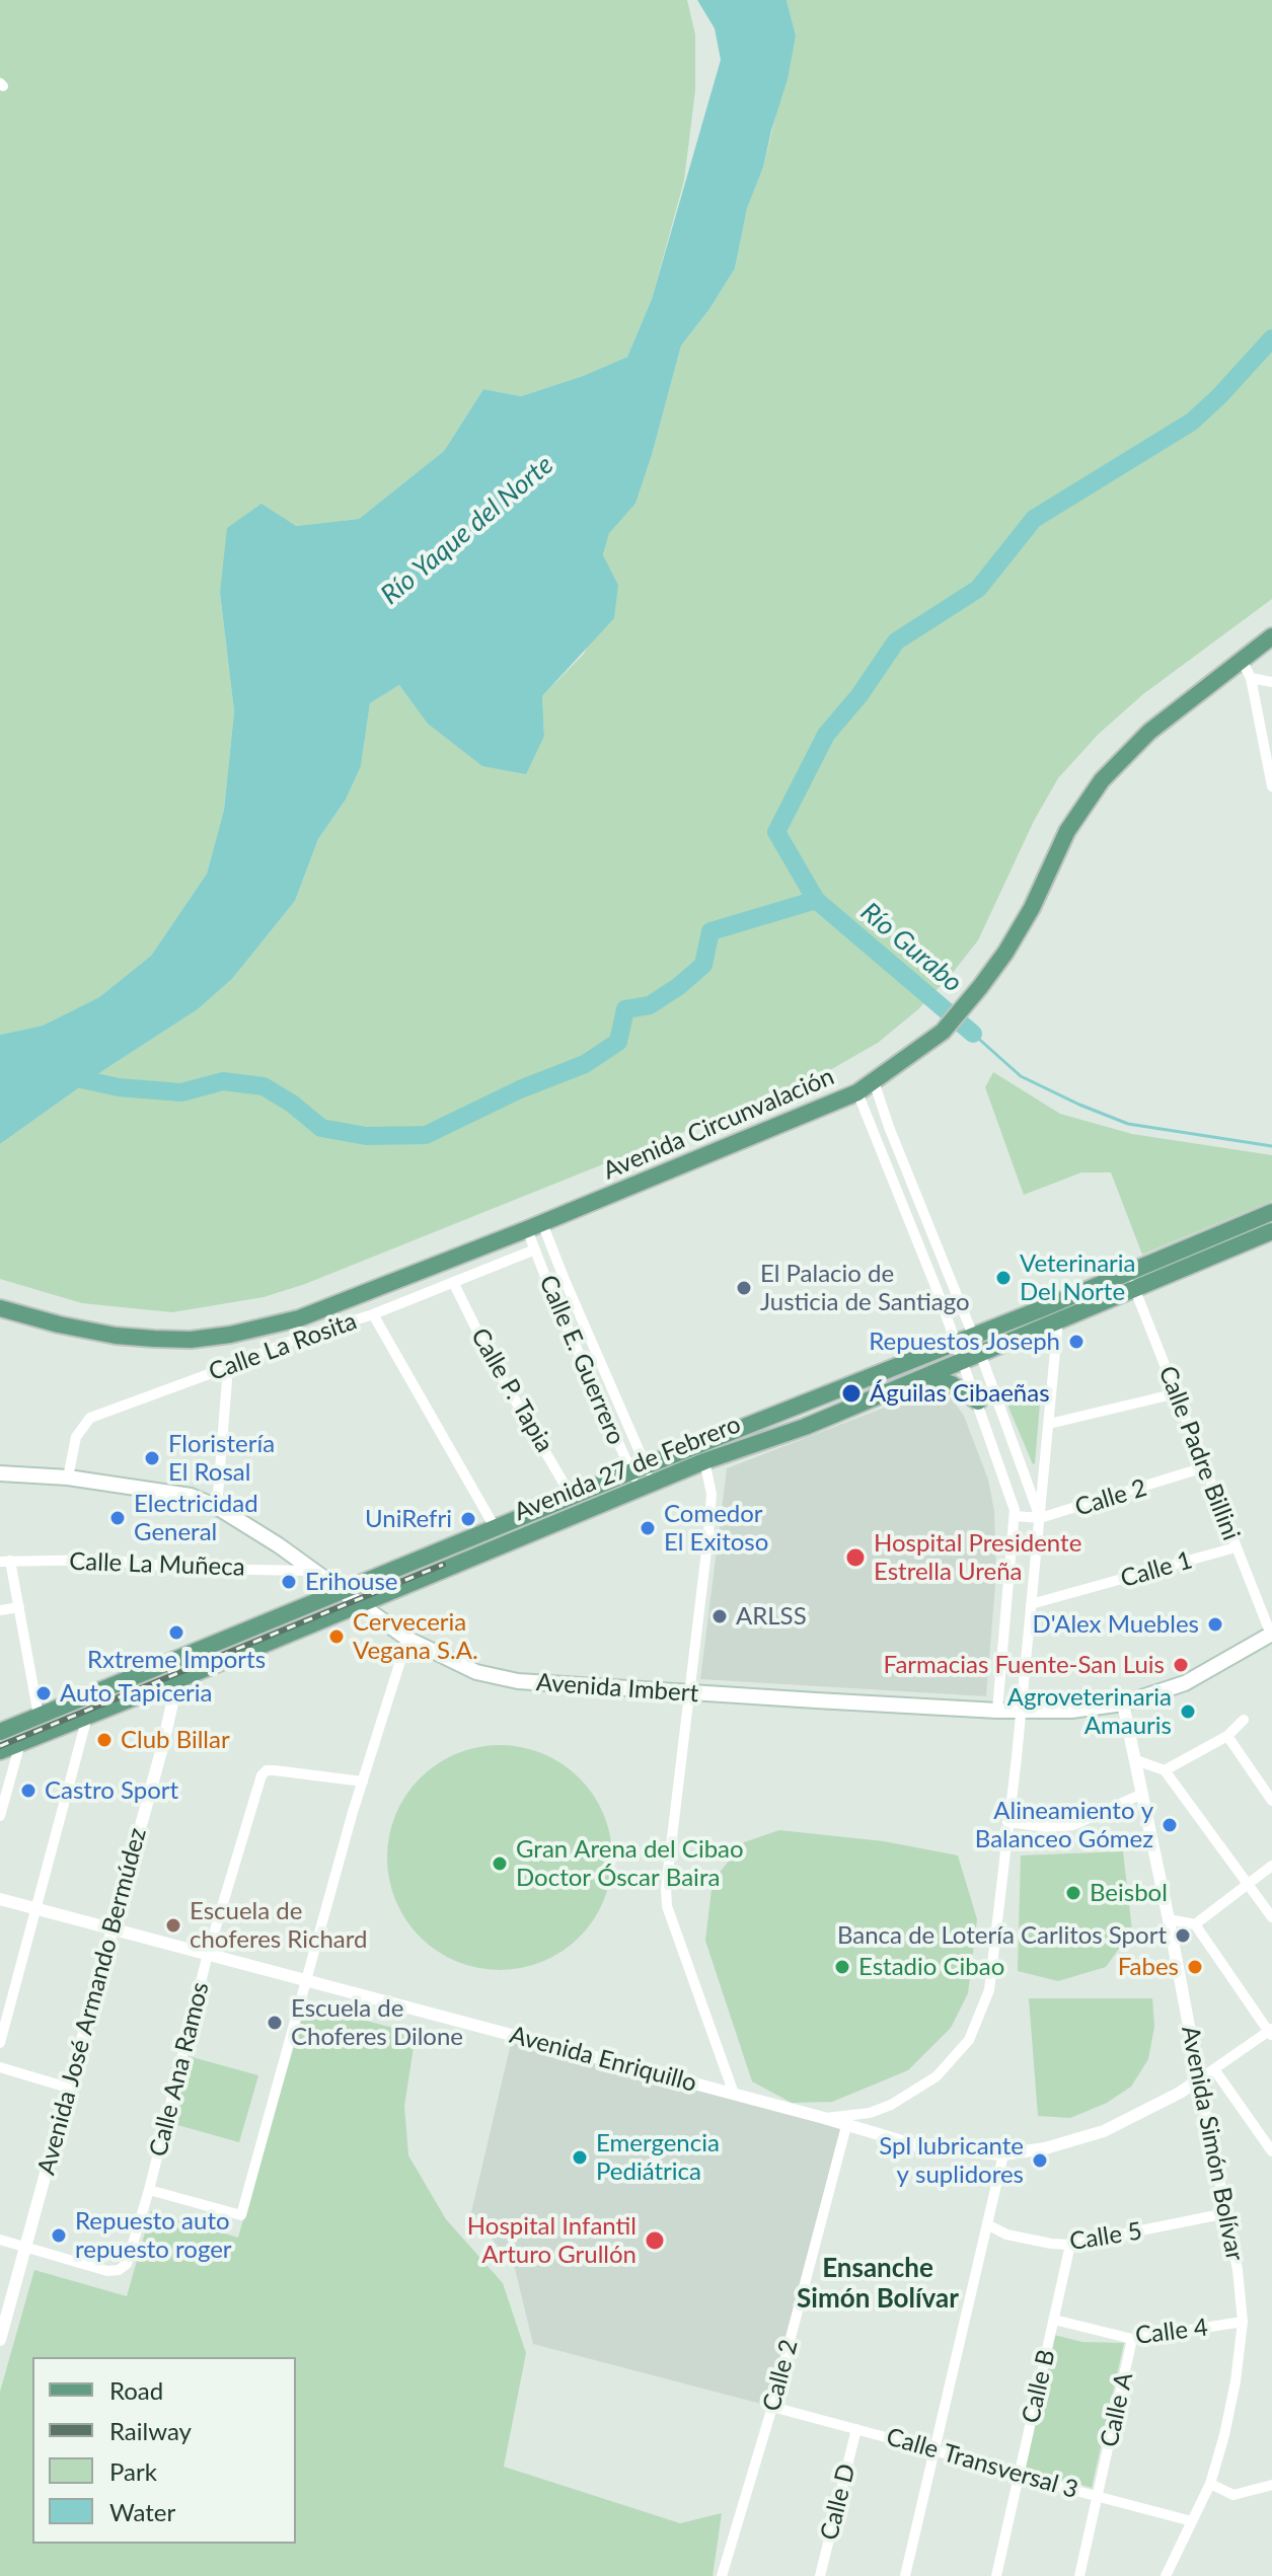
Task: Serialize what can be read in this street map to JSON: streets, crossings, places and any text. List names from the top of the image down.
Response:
{
  "streets": {
    "main road": ["Avenida Circunvalación", "Avenida 27 de Febrero", "Avenida Imbert"],
    "street": [
      "Calle La Rosita",
      "Calle E. Guerrero",
      "Calle P. Tapia",
      "Calle Padre Billini",
      "Calle 2",
      "Calle La Muñeca",
      "Calle 1",
      "Avenida José Armando Bermúdez",
      "Avenida Enriquillo",
      "Calle Ana Ramos",
      "Avenida Simón Bolívar",
      "Calle 5",
      "Calle 4",
      "Calle B",
      "Calle A",
      "Calle Transversal 3",
      "Calle D"
    ]
  },
  "crossings": [
    ["Avenida Circunvalación", "Calle E. Guerrero"],
    ["Calle La Rosita", "Calle E. Guerrero"],
    ["Calle La Rosita", "Calle P. Tapia"],
    ["Calle La Rosita", "Avenida Imbert"],
    ["Calle E. Guerrero", "Avenida 27 de Febrero"],
    ["Calle P. Tapia", "Avenida 27 de Febrero"],
    ["Calle Padre Billini", "Avenida 27 de Febrero"],
    ["Calle Padre Billini", "Calle 2"],
    ["Calle Padre Billini", "Calle 1"],
    ["Calle Padre Billini", "Avenida Imbert"],
    ["Avenida 27 de Febrero", "Avenida Imbert"],
    ["Avenida 27 de Febrero", "Avenida José Armando Bermúdez"],
    ["Calle 2", "Avenida Enriquillo"],
    ["Calle 2", "Calle Transversal 3"],
    ["Calle La Muñeca", "Avenida Imbert"],
    ["Avenida Imbert", "Avenida Simón Bolívar"],
    ["Avenida José Armando Bermúdez", "Avenida Enriquillo"],
    ["Avenida José Armando Bermúdez", "Calle Ana Ramos"],
    ["Avenida Enriquillo", "Calle Ana Ramos"],
    ["Avenida Enriquillo", "Avenida Simón Bolívar"],
    ["Avenida Simón Bolívar", "Calle 5"],
    ["Avenida Simón Bolívar", "Calle 4"],
    ["Avenida Simón Bolívar", "Calle Transversal 3"],
    ["Calle 5", "Calle B"],
    ["Calle 4", "Calle B"],
    ["Calle 4", "Calle A"],
    ["Calle B", "Calle Transversal 3"],
    ["Calle A", "Calle Transversal 3"],
    ["Calle Transversal 3", "Calle D"]
  ],
  "districts": ["Ensanche Simón Bolívar"],
  "water": ["Río Yaque del Norte", "Río Gurabo"],
  "places": [
    "Veterinaria Del Norte",
    "El Palacio de Justicia de Santiago",
    "Repuestos Joseph",
    "Águilas Cibaeñas",
    "Floristería El Rosal",
    "Electricidad General",
    "UniRefri",
    "Comedor El Exitoso",
    "Hospital Presidente Estrella Ureña",
    "Erihouse",
    "ARLSS",
    "D'Alex Muebles",
    "Rxtreme Imports",
    "Cerveceria Vegana S.A.",
    "Farmacias Fuente-San Luis",
    "Auto Tapiceria",
    "Agroveterinaria Amauris",
    "Club Billar",
    "Castro Sport",
    "Alineamiento y Balanceo Gómez",
    "Gran Arena del Cibao Doctor Óscar Baira",
    "Beisbol",
    "Escuela de choferes Richard",
    "Banca de Lotería Carlitos Sport",
    "Estadio Cibao",
    "Fabes",
    "Escuela de Choferes Dilone",
    "Emergencia Pediátrica",
    "Spl lubricante y suplidores",
    "Repuesto auto repuesto roger",
    "Hospital Infantil Arturo Grullón"
  ],
  "legend": [
    "Road",
    "Railway",
    "Park",
    "Water"
  ]
}
